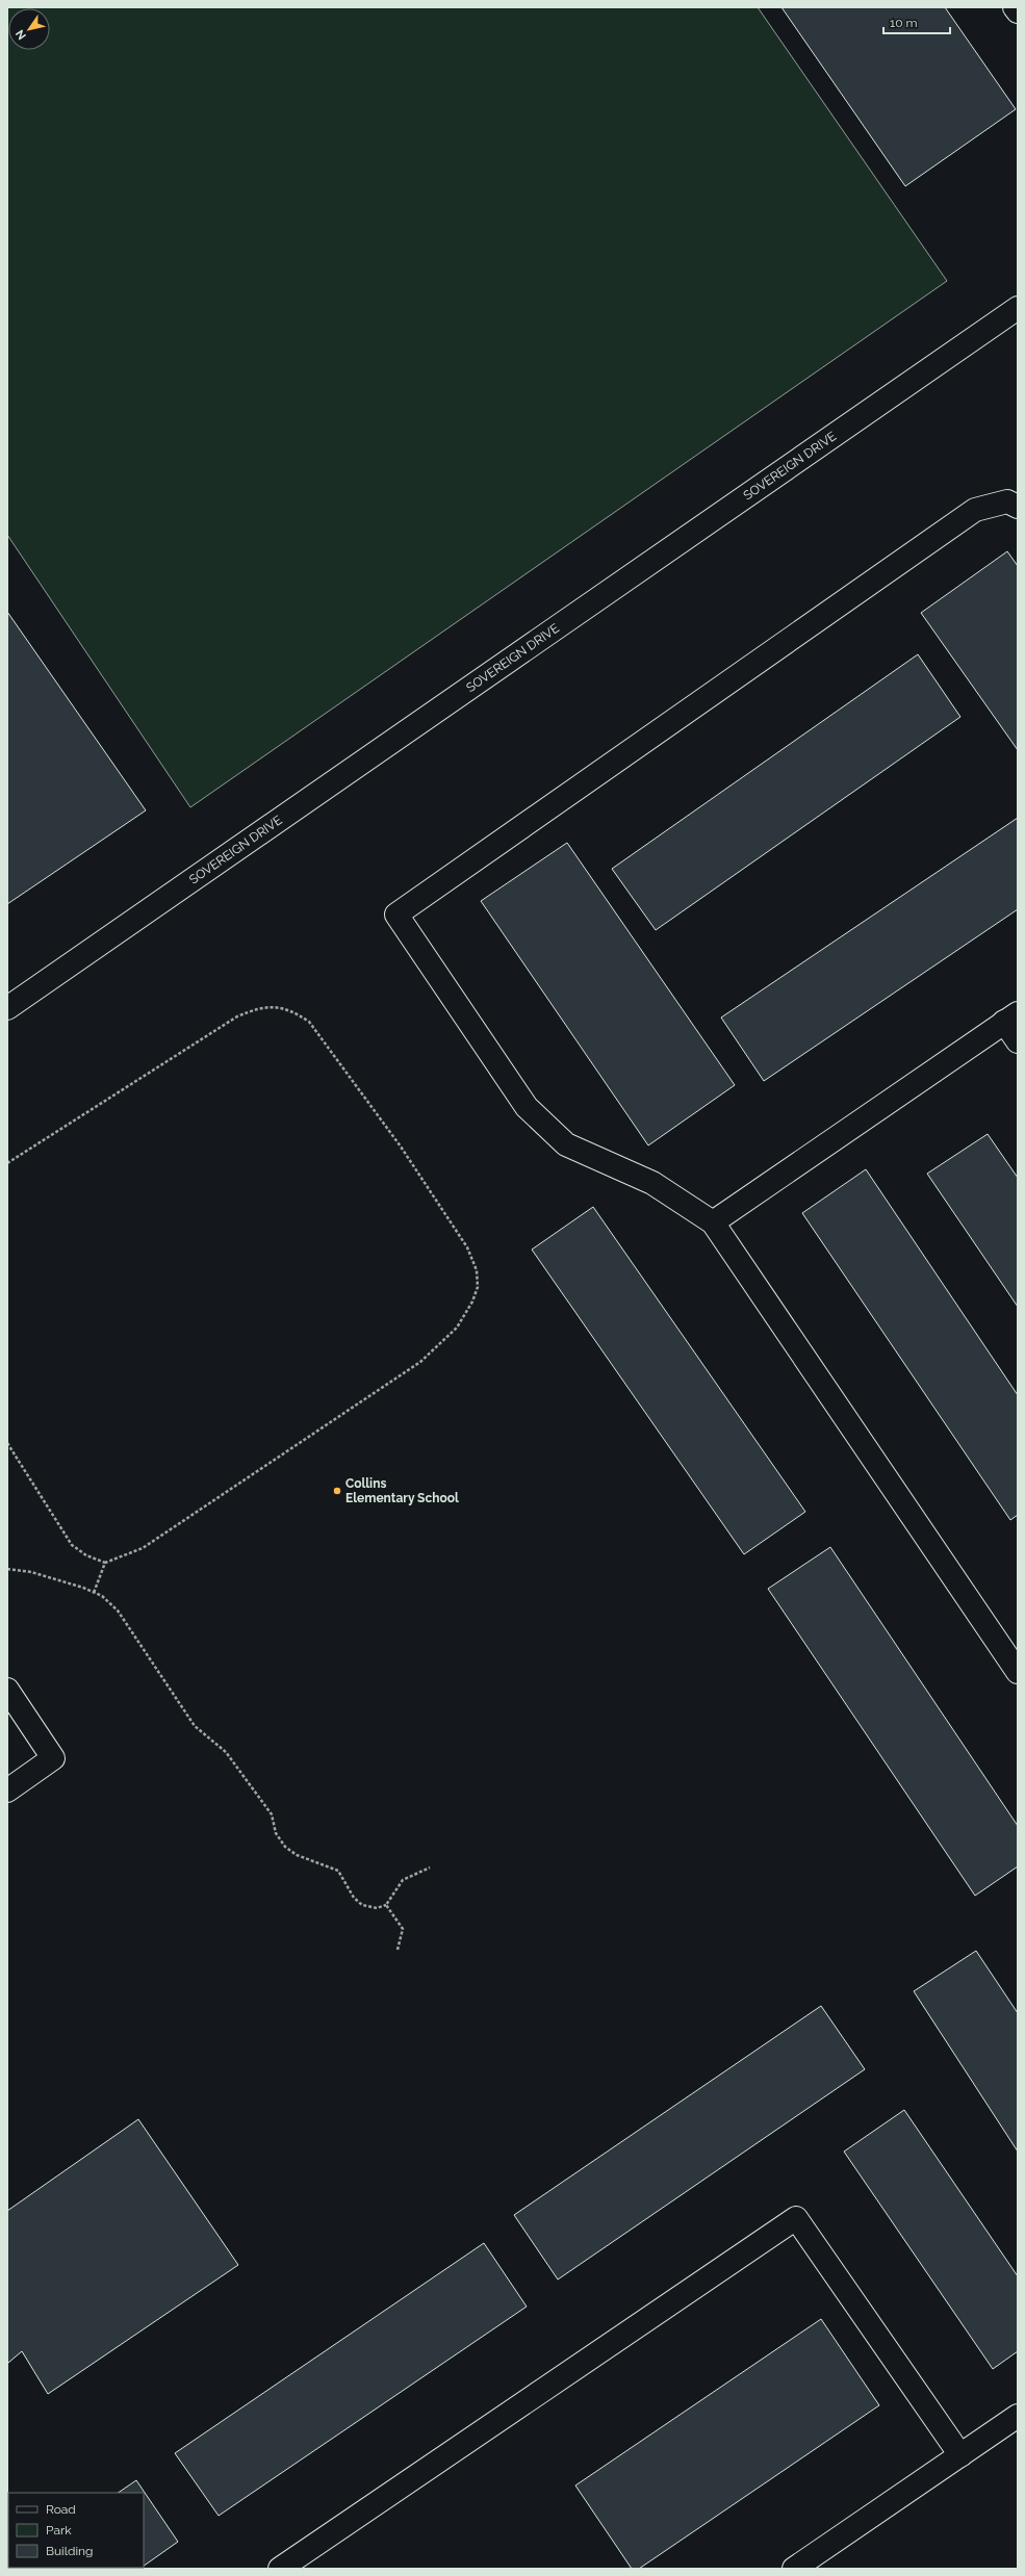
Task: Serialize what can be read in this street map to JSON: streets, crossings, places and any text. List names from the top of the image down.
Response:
{
  "streets": {
    "street": ["SOVEREIGN DRIVE"]
  },
  "places": ["Collins Elementary School"],
  "legend": ["Road", "Park", "Building"],
  "scale_bar": "10 m",
  "north": "bottom left"
}
